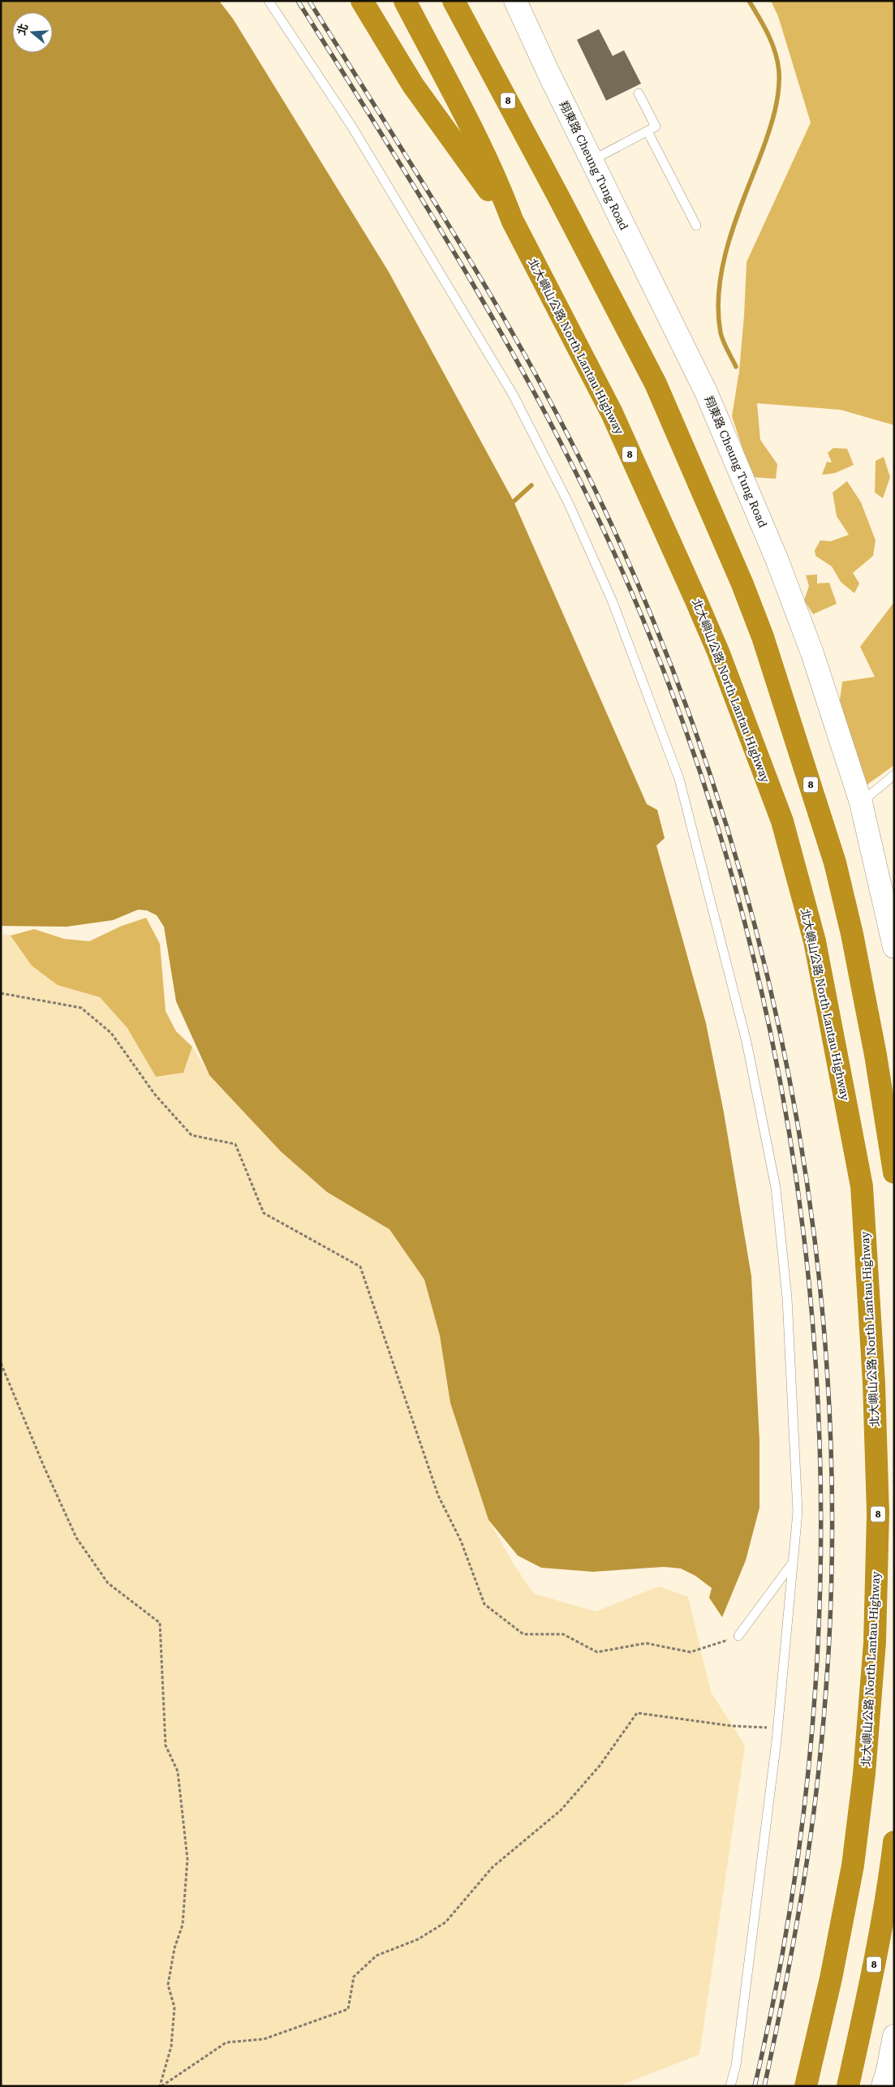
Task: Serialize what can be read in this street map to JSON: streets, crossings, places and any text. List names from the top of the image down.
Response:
{
  "streets": {
    "highway": ["8", "北大嶼山公路 North Lantau Highway"],
    "main road": ["翔東路 Cheung Tung Road"]
  },
  "north": "left"
}
